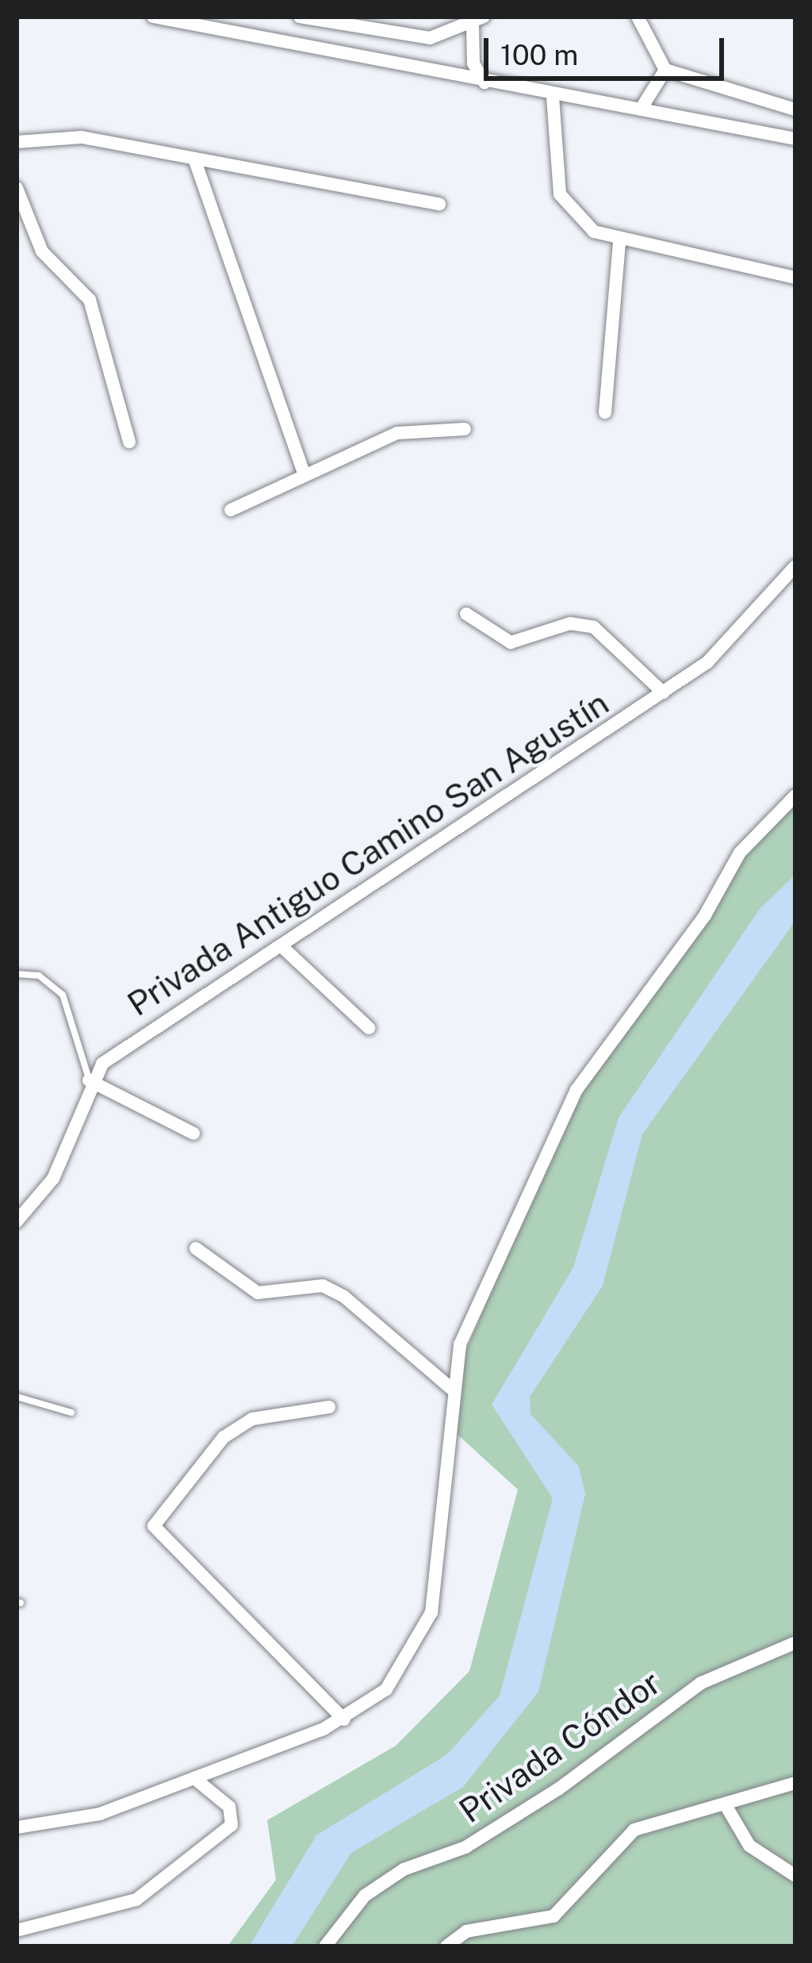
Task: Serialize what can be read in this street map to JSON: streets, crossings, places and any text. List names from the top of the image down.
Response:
{
  "streets": {
    "street": ["Privada Antiguo Camino San Agustín", "Privada Cóndor"]
  },
  "scale_bar": "100 m"
}
